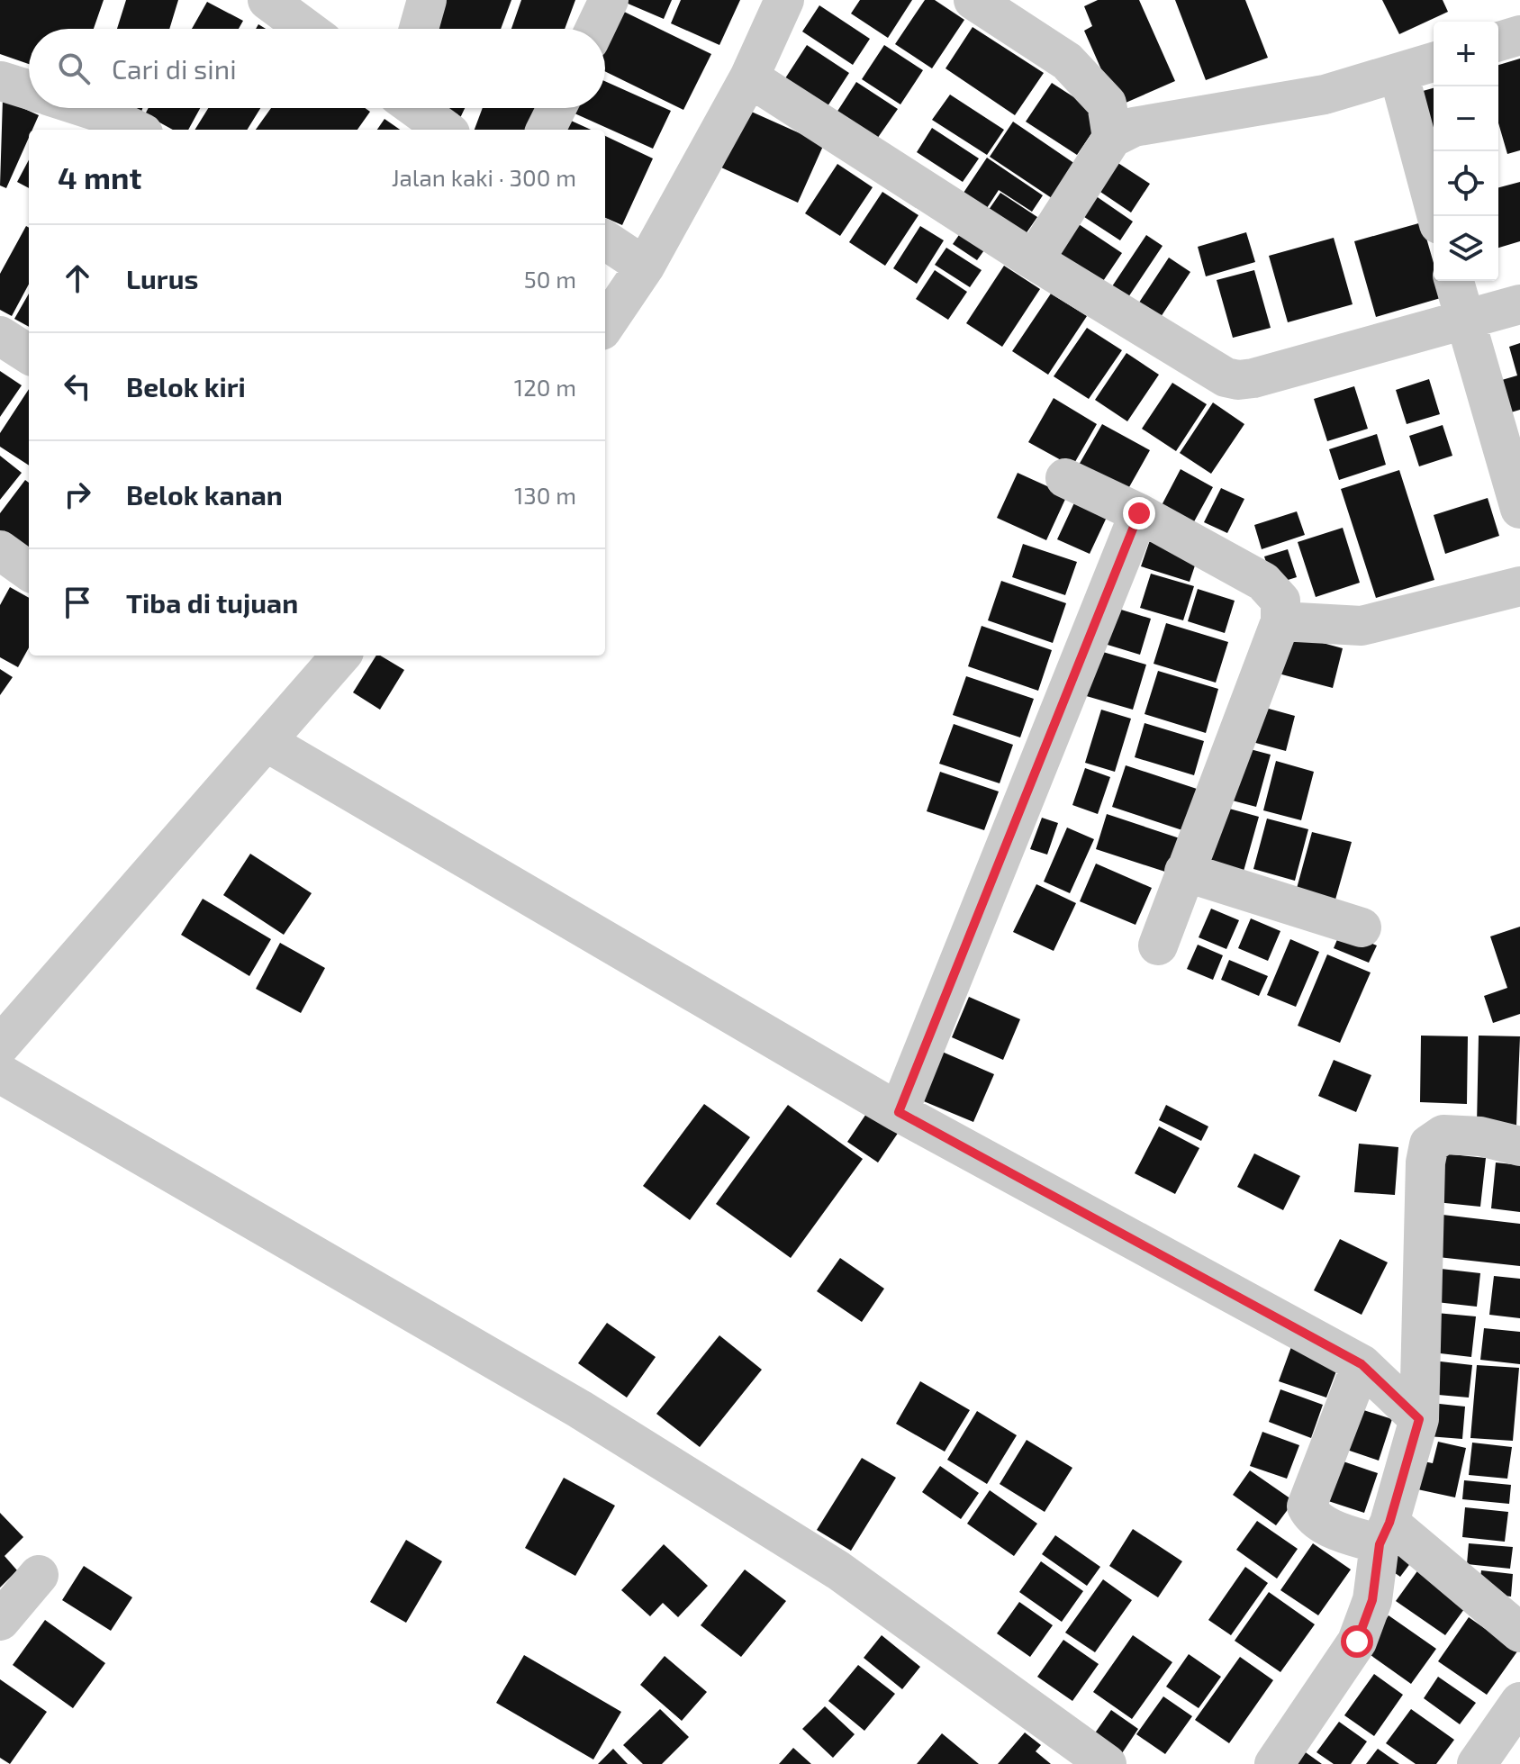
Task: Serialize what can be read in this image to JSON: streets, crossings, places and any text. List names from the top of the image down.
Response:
{
  "page": {
    "map_buttons": ["+", "−"],
    "search": "Cari di sini",
    "heading": ["4 mnt", "Jalan kaki · 300 m"],
    "list": [
      ["Lurus", "50 m"],
      ["Belok kiri", "120 m"],
      ["Belok kanan", "130 m"],
      "Tiba di tujuan"
    ]
  }
}
